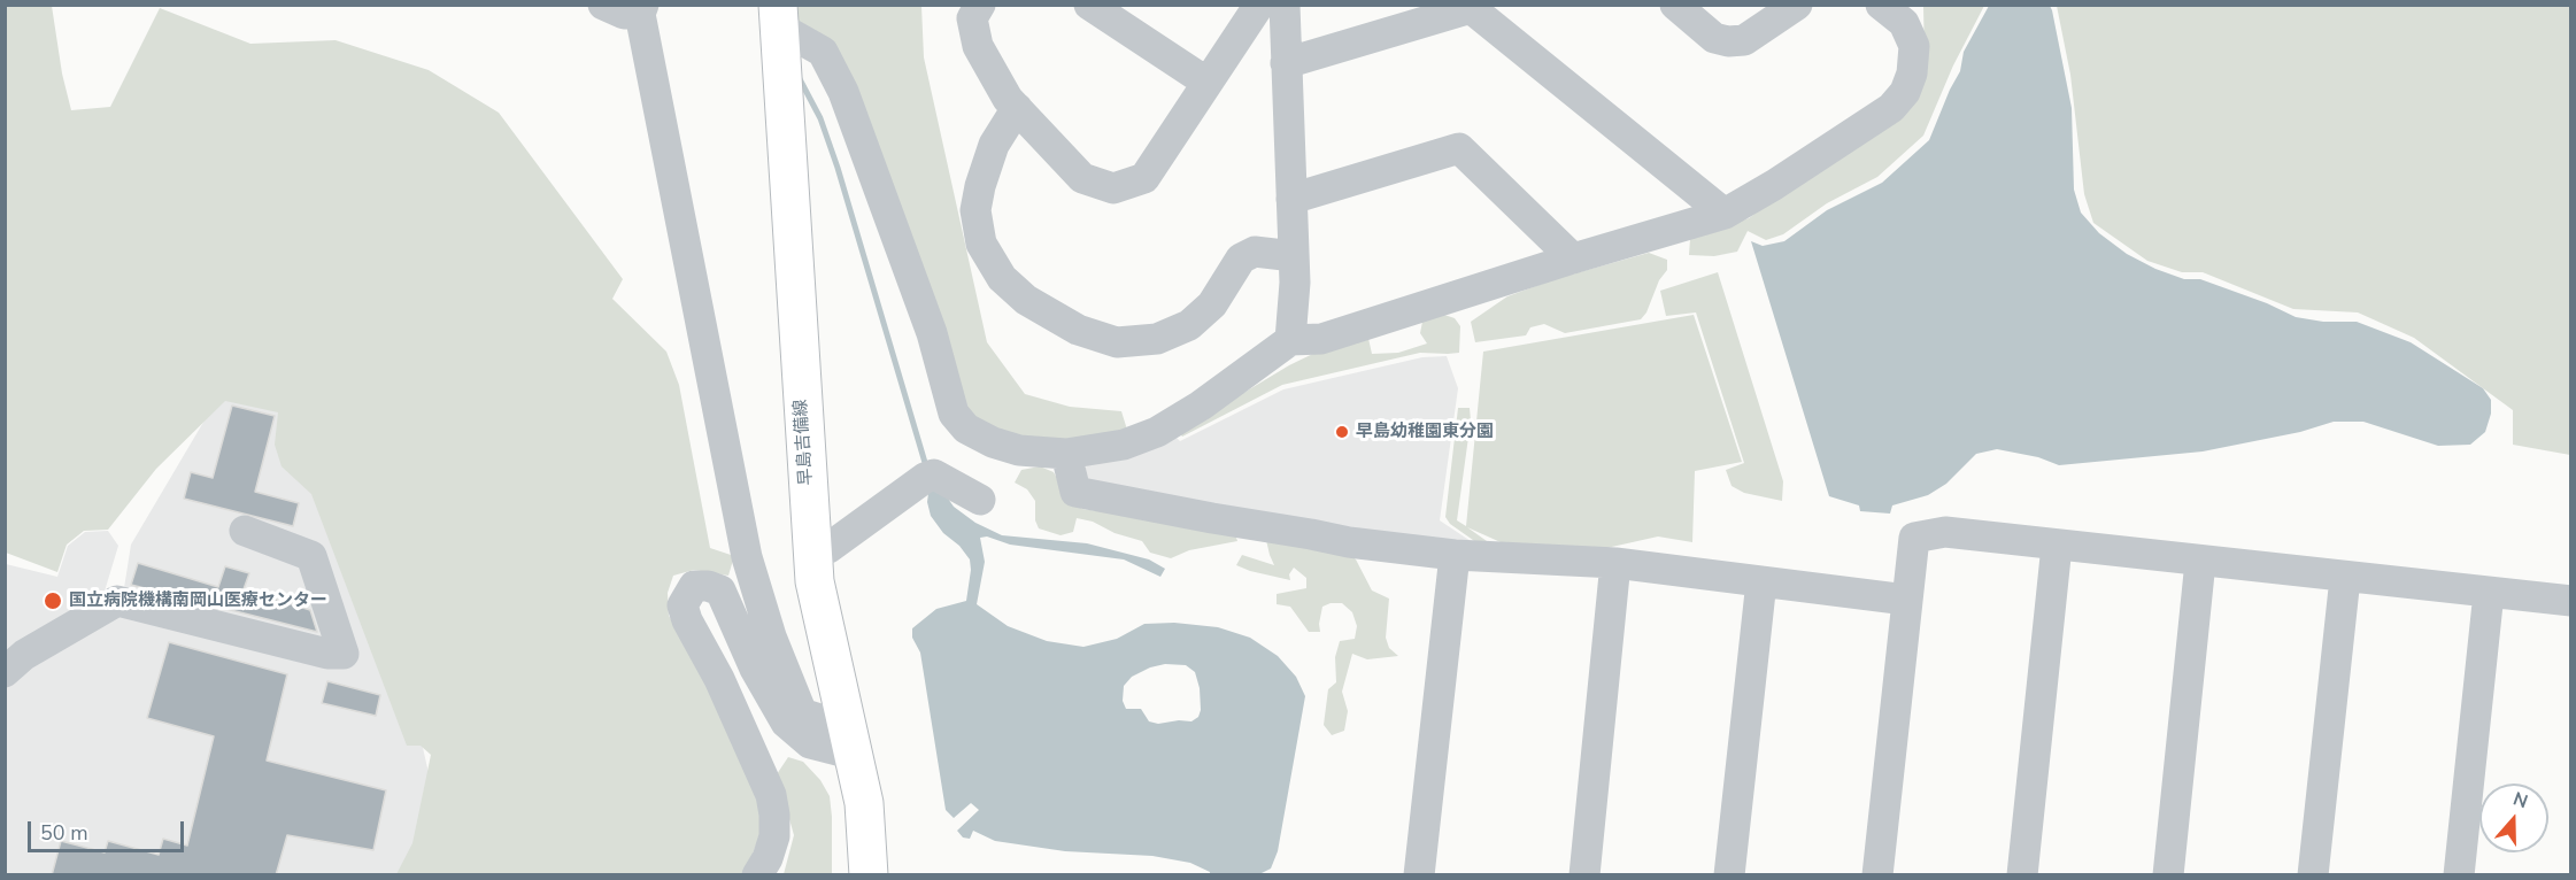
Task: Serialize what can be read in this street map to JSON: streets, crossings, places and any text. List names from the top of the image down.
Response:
{
  "streets": {
    "main road": ["早島吉備線"]
  },
  "places": ["早島幼稚園東分園", "国立病院機構南岡山医療センター"],
  "scale_bar": "50 m",
  "north": "top"
}
